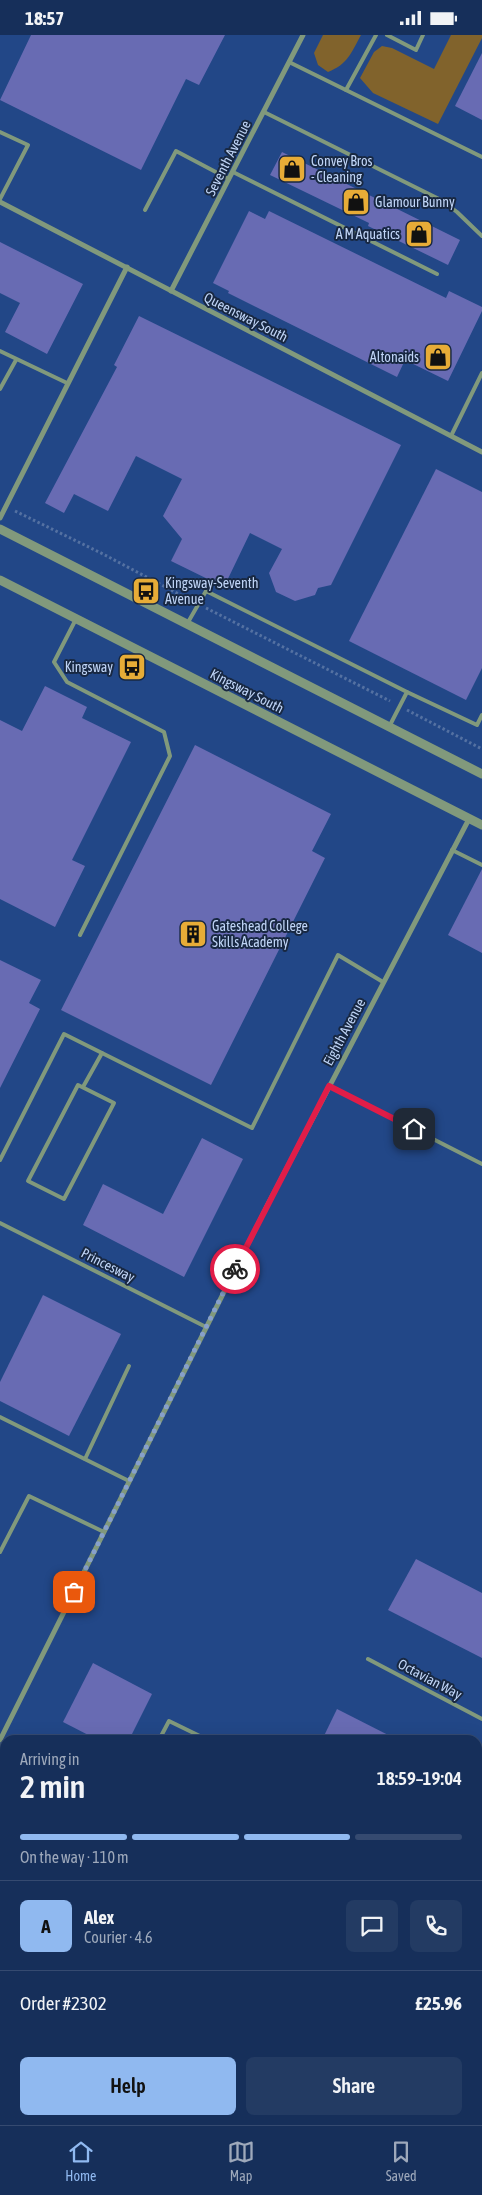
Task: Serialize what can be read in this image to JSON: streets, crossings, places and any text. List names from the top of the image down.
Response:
{
  "streets": {
    "street": [
      "Seventh Avenue",
      "Queensway South",
      "Kingsway South",
      "Eighth Avenue"
    ],
    "lane": ["Princesway", "Octavian Way"]
  },
  "crossings": [
    ["Seventh Avenue", "Queensway South"],
    ["Kingsway South", "Eighth Avenue"],
    ["Eighth Avenue", "Princesway"]
  ],
  "places": {
    "shop": [
      "Convey Bros - Cleaning",
      "Glamour Bunny",
      "A M Aquatics",
      "Altonaids"
    ],
    "bus stop": ["Kingsway-Seventh Avenue", "Kingsway"],
    "building": ["Gateshead College Skills Academy"]
  },
  "page": {
    "status": "18:57",
    "heading": ["2 min", "Arriving in", "18:59–19:04"],
    "panel": [
      "Alex",
      "Courier · 4.6",
      "Order #2302",
      "£25.96"
    ],
    "bar": "On the way · 110 m",
    "round": "A",
    "buttons": ["Help", "Share"],
    "tabs": ["Home", "Map", "Saved"]
  }
}
